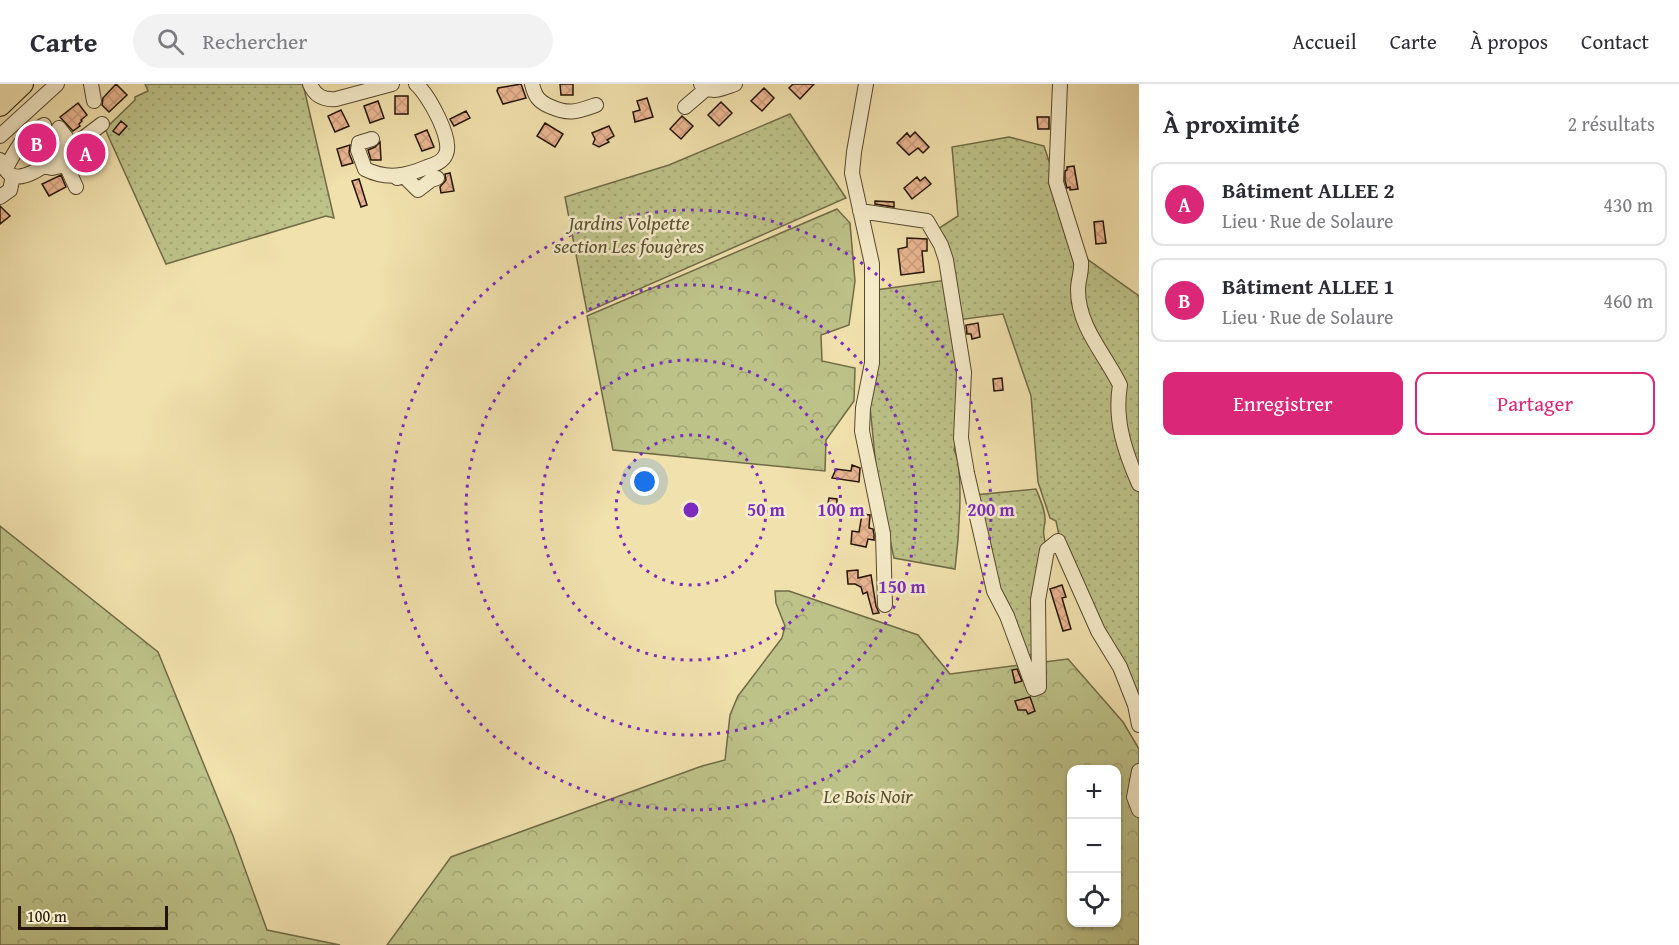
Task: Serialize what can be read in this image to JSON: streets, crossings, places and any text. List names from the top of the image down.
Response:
{
  "parks": ["Jardins Volpette section Les fougères", "Le Bois Noir"],
  "scale_bar": "100 m",
  "page": {
    "header": "Carte",
    "search": "Rechercher",
    "nav": [
      "Accueil",
      "Carte",
      "À propos",
      "Contact"
    ],
    "heading": ["À proximité", "2 résultats"],
    "pins": ["B", "A"],
    "list": [
      {
        "mark": "A",
        "name": "Bâtiment ALLEE 2",
        "note": "Lieu · Rue de Solaure",
        "value": "430 m"
      },
      {
        "mark": "B",
        "name": "Bâtiment ALLEE 1",
        "note": "Lieu · Rue de Solaure",
        "value": "460 m"
      }
    ],
    "buttons": ["Enregistrer", "Partager"],
    "map_buttons": ["+", "−"],
    "scale": "100 m"
  },
  "rings": [
    "50 m",
    "100 m",
    "200 m",
    "150 m"
  ]
}
